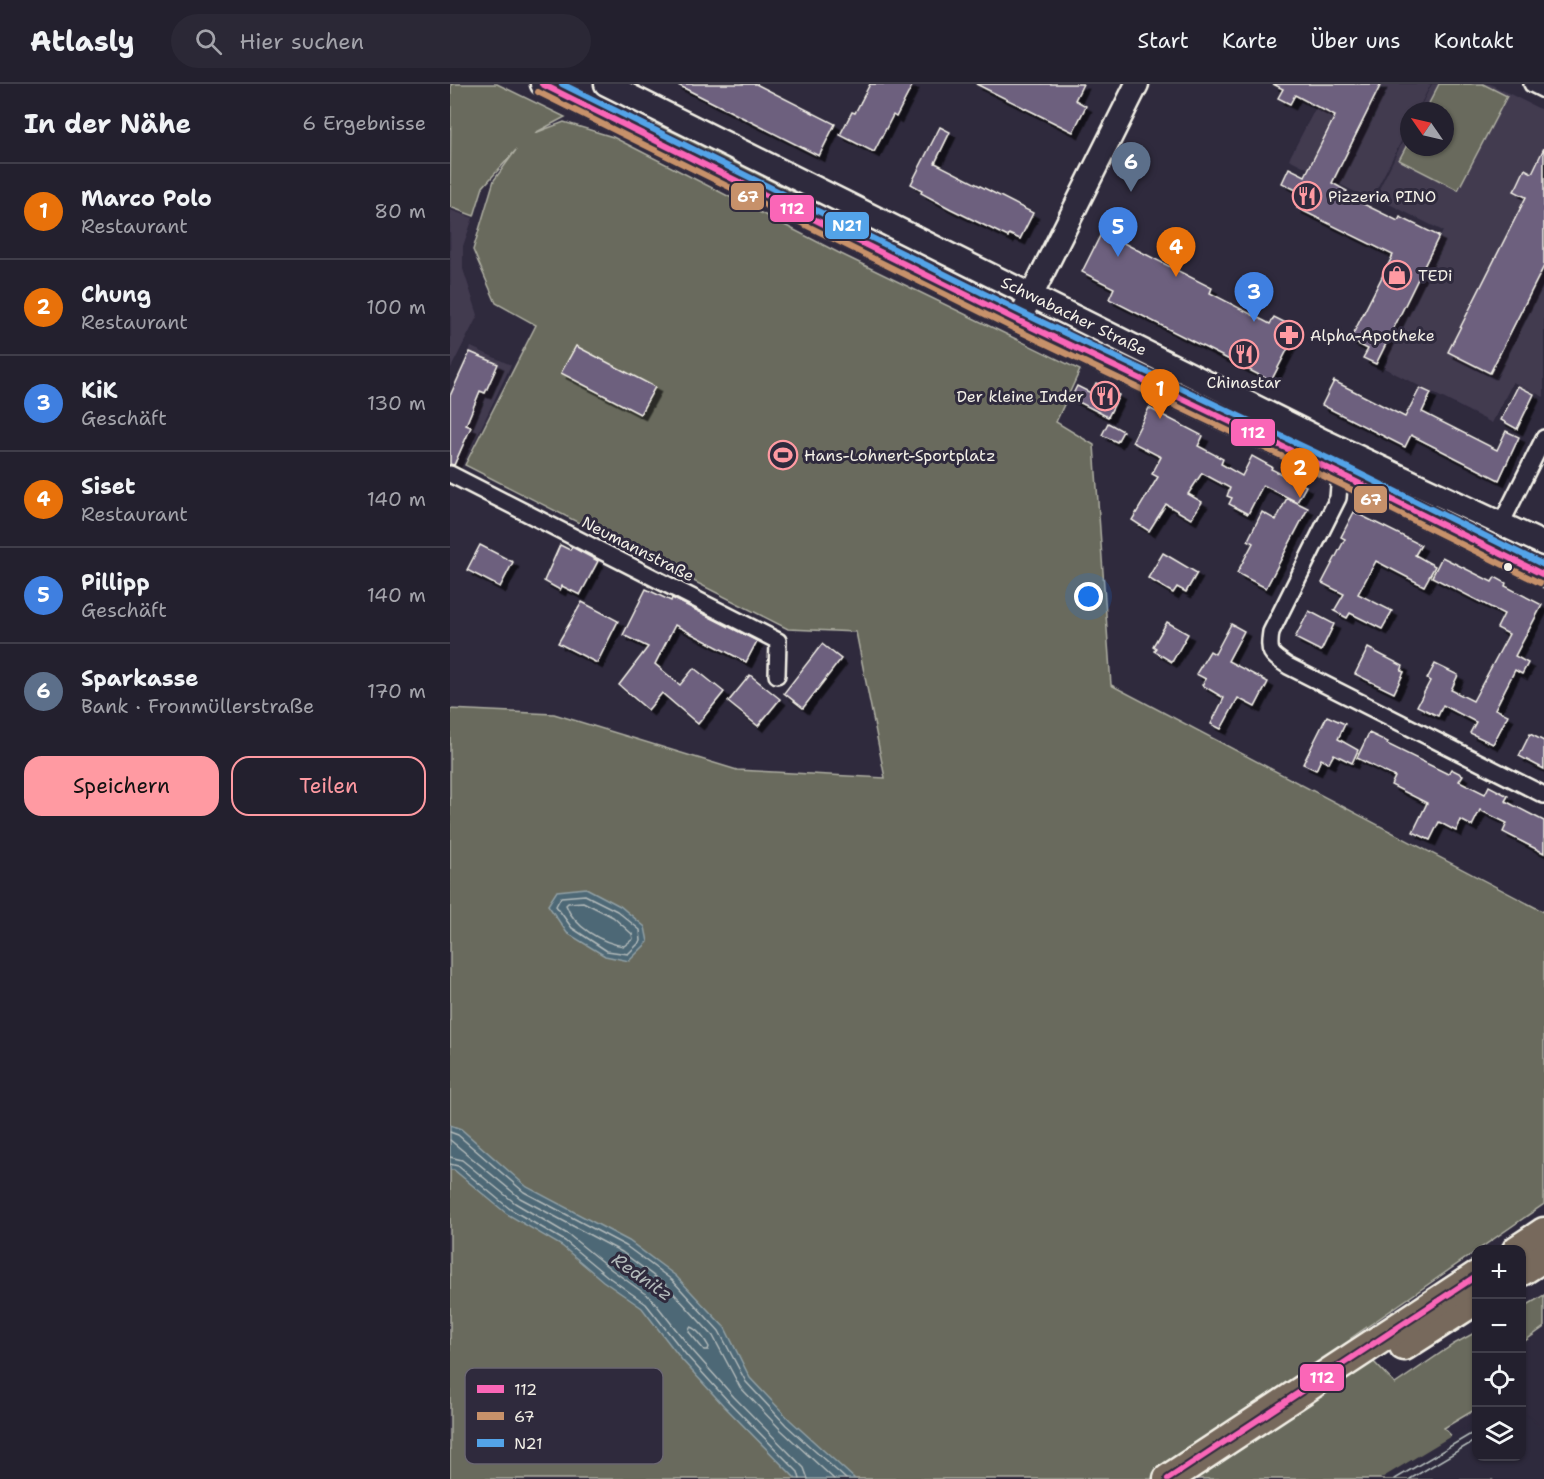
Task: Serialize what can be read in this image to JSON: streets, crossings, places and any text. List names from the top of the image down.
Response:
{
  "streets": {
    "main road": ["Schwabacher Straße"],
    "street": ["Neumannstraße"]
  },
  "water": ["Rednitz"],
  "places": {
    "restaurant": ["Pizzeria PINO", "Chinastar", "Der kleine Inder"],
    "shop": ["TEDi"],
    "pharmacy": ["Alpha-Apotheke"],
    "sports": ["Hans-Lohnert-Sportplatz"]
  },
  "lines": ["transit line 112", "transit line N21", "transit line 67"],
  "legend": ["112", "67", "N21"],
  "north": "top left",
  "page": {
    "header": "Atlasly",
    "search": "Hier suchen",
    "nav": [
      "Start",
      "Karte",
      "Über uns",
      "Kontakt"
    ],
    "heading": ["In der Nähe", "6 Ergebnisse"],
    "pins": [
      "6",
      "5",
      "4",
      "3",
      "1",
      "2"
    ],
    "list": [
      {
        "mark": "1",
        "name": "Marco Polo",
        "note": "Restaurant",
        "value": "80 m"
      },
      {
        "mark": "2",
        "name": "Chung",
        "note": "Restaurant",
        "value": "100 m"
      },
      {
        "mark": "3",
        "name": "KiK",
        "note": "Geschäft",
        "value": "130 m"
      },
      {
        "mark": "4",
        "name": "Siset",
        "note": "Restaurant",
        "value": "140 m"
      },
      {
        "mark": "5",
        "name": "Pillipp",
        "note": "Geschäft",
        "value": "140 m"
      },
      {
        "mark": "6",
        "name": "Sparkasse",
        "note": "Bank · Fronmüllerstraße",
        "value": "170 m"
      }
    ],
    "buttons": ["Speichern", "Teilen"],
    "map_buttons": ["+", "−"]
  }
}
